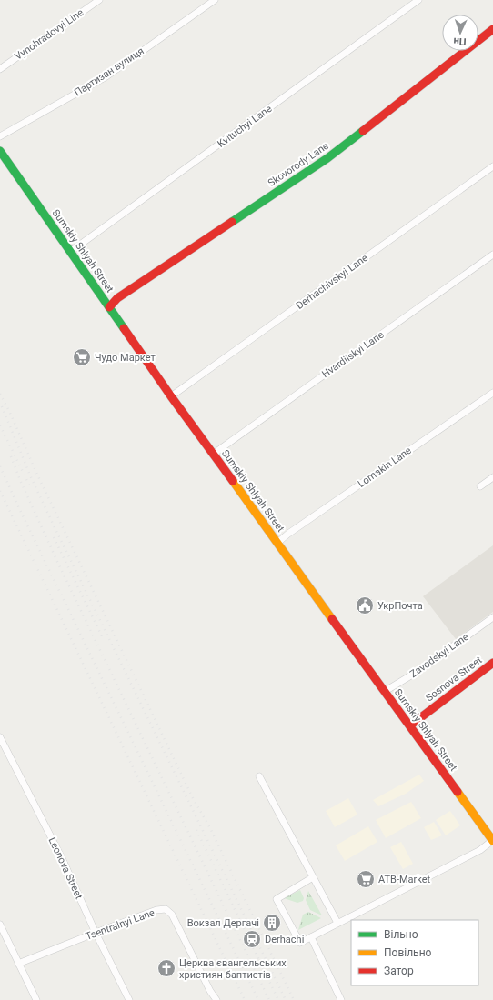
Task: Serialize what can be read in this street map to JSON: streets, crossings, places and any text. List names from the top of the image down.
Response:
{
  "streets": {
    "main road": ["Skovorody Lane", "Sumskiy Shlyah Street", "Sosnova Street"],
    "street": [
      "Vynohradovyi Line",
      "Партизан вулиця",
      "Kvituchyi Lane",
      "Derhachivskyi Lane",
      "Hvardiiskyi Lane",
      "Lomakin Lane",
      "Zavodskyi Lane",
      "Leonova Street",
      "Tsentralnyi Lane"
    ]
  },
  "crossings": [
    ["Kvituchyi Lane", "Sumskiy Shlyah Street"],
    ["Skovorody Lane", "Sumskiy Shlyah Street"],
    ["Sumskiy Shlyah Street", "Derhachivskyi Lane"],
    ["Sumskiy Shlyah Street", "Hvardiiskyi Lane"],
    ["Sumskiy Shlyah Street", "Lomakin Lane"],
    ["Sumskiy Shlyah Street", "Zavodskyi Lane"],
    ["Sumskiy Shlyah Street", "Sosnova Street"],
    ["Leonova Street", "Tsentralnyi Lane"]
  ],
  "places": {
    "supermarket": ["Чудо Маркет", "ATB-Market"],
    "public building": ["УкрПочта"],
    "building": ["Вокзал Дергачі"],
    "station": ["Derhachi"],
    "church": ["Церква євангельських християн-баптистів"]
  },
  "legend": ["Вільно", "Повільно", "Затор"],
  "north": "bottom"
}
